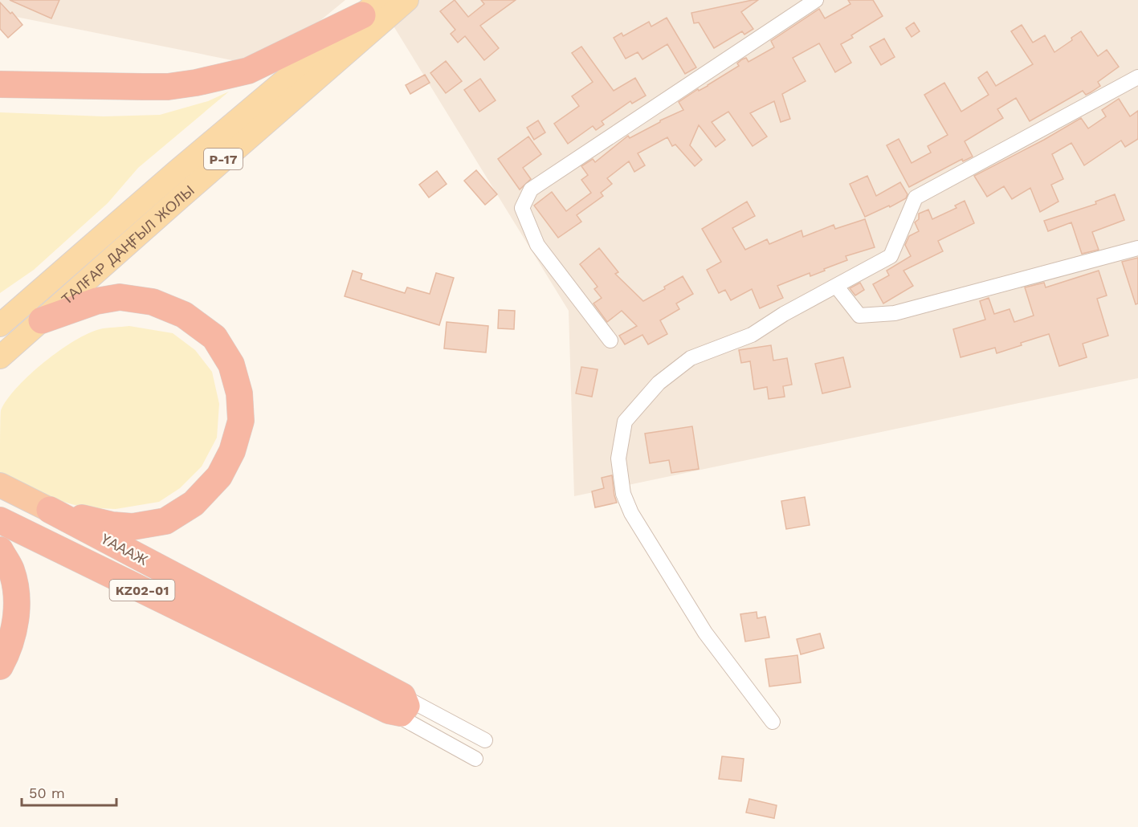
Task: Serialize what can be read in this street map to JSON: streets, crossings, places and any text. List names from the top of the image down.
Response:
{
  "streets": {
    "highway": ["ҮАААЖ", "KZ02-01"],
    "main road": ["P-17", "ТАЛҒАР ДАҢҒЫЛ ЖОЛЫ"]
  },
  "crossings": [
    ["ҮАААЖ", "KZ02-01"]
  ],
  "scale_bar": "50 m"
}
